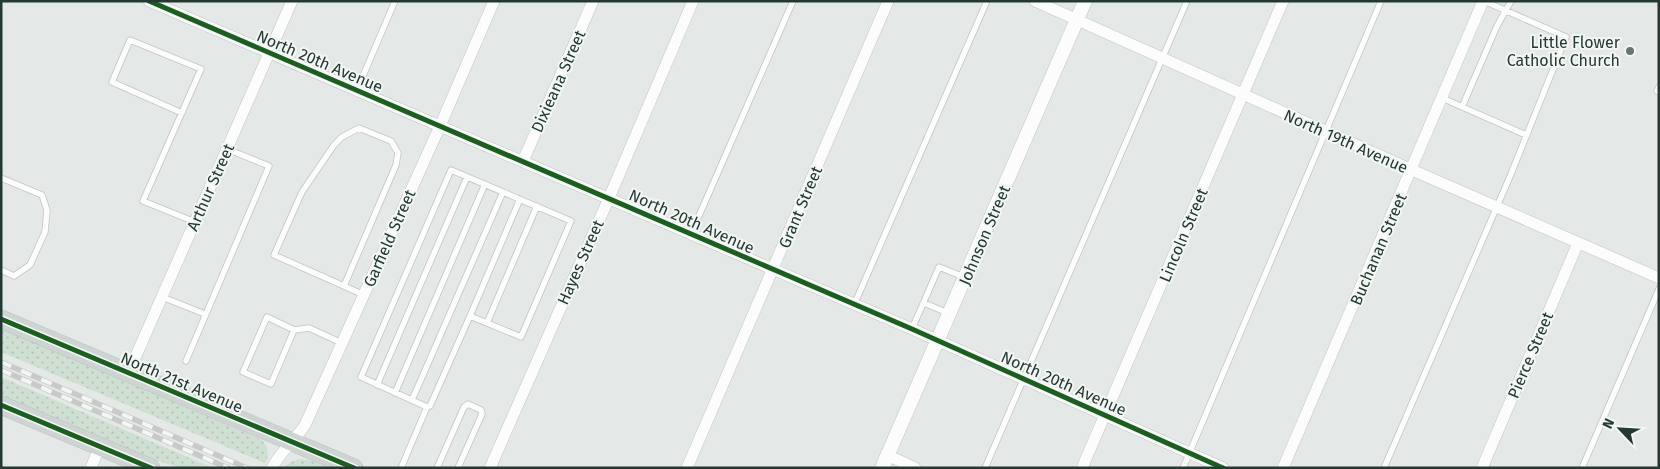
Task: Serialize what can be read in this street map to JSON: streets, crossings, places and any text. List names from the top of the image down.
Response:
{
  "streets": {
    "main road": ["North 21st Avenue"],
    "street": [
      "North 20th Avenue",
      "Dixieana Street",
      "North 19th Avenue",
      "Arthur Street",
      "Grant Street",
      "Johnson Street",
      "Lincoln Street",
      "Garfield Street",
      "Buchanan Street",
      "Hayes Street",
      "Pierce Street"
    ]
  },
  "crossings": [
    ["North 20th Avenue", "Dixieana Street"],
    ["North 20th Avenue", "Arthur Street"],
    ["North 20th Avenue", "Grant Street"],
    ["North 20th Avenue", "Johnson Street"],
    ["North 20th Avenue", "Lincoln Street"],
    ["North 20th Avenue", "Garfield Street"],
    ["North 20th Avenue", "Hayes Street"],
    ["North 19th Avenue", "Johnson Street"],
    ["North 19th Avenue", "Lincoln Street"],
    ["North 19th Avenue", "Buchanan Street"],
    ["North 19th Avenue", "Pierce Street"],
    ["Arthur Street", "North 21st Avenue"],
    ["Garfield Street", "North 21st Avenue"]
  ],
  "places": ["Little Flower Catholic Church"],
  "north": "top left"
}
